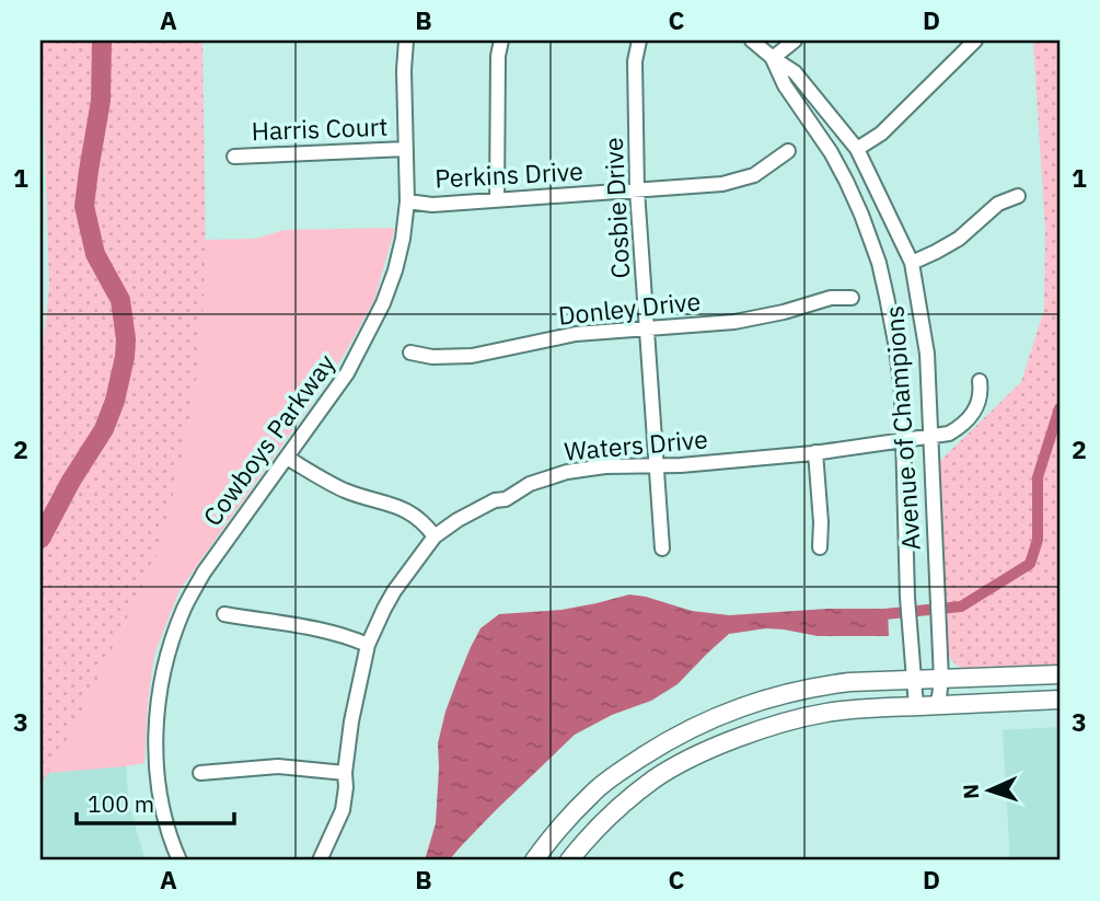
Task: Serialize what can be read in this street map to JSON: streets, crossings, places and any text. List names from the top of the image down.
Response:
{
  "streets": {
    "street": [
      "Harris Court",
      "Perkins Drive",
      "Cosbie Drive",
      "Donley Drive",
      "Avenue of Champions",
      "Cowboys Parkway",
      "Waters Drive"
    ]
  },
  "crossings": [
    ["Harris Court", "Cowboys Parkway"],
    ["Perkins Drive", "Cosbie Drive"],
    ["Perkins Drive", "Cowboys Parkway"],
    ["Cosbie Drive", "Donley Drive"],
    ["Cosbie Drive", "Waters Drive"],
    ["Avenue of Champions", "Waters Drive"]
  ],
  "scale_bar": "100 m",
  "north": "left",
  "grid": {
    "columns": [
      "A",
      "B",
      "C",
      "D"
    ],
    "rows": ["1", "2", "3"]
  }
}
